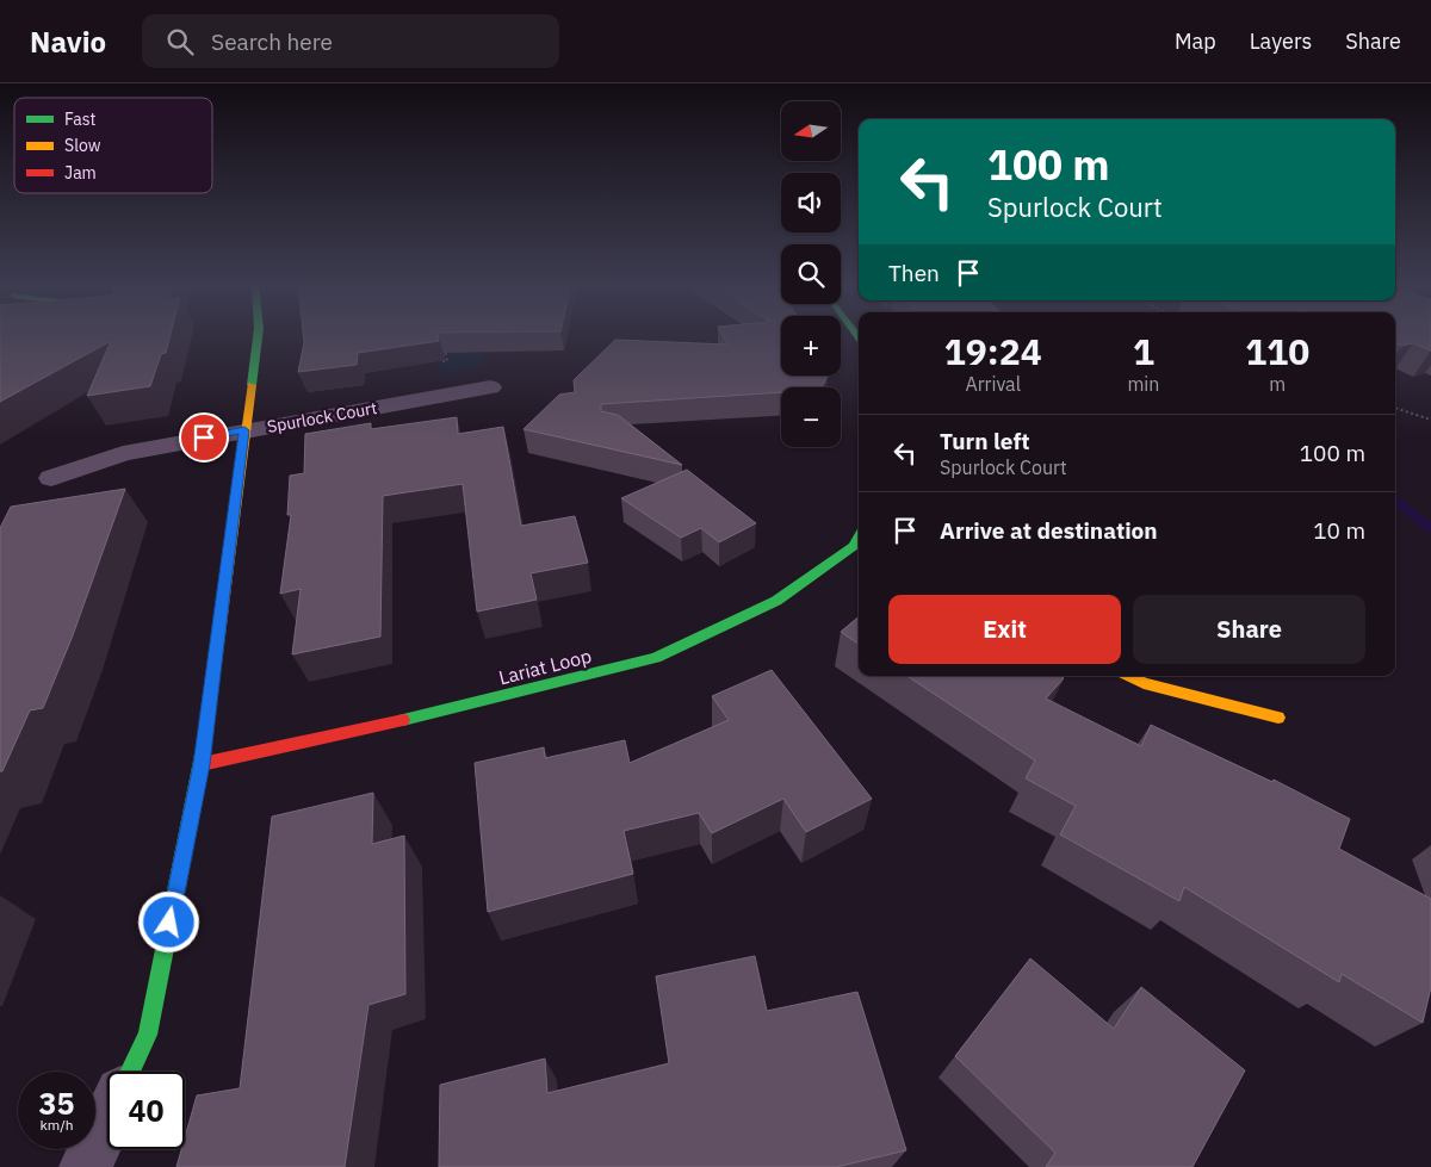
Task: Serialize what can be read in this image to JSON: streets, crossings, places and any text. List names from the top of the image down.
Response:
{
  "streets": {
    "street": ["Spurlock Court", "Lariat Loop"]
  },
  "legend": ["Fast", "Slow", "Jam"],
  "north": "left",
  "page": {
    "header": "Navio",
    "search": "Search here",
    "nav": ["Map", "Layers", "Share"],
    "map_buttons": ["+", "−"],
    "turn": ["100 m", "Spurlock Court"],
    "then": "Then",
    "eta": [
      "19:24",
      "Arrival",
      "1",
      "min",
      "110",
      "m"
    ],
    "list": [
      {
        "name": "Turn left",
        "note": "Spurlock Court",
        "value": "100 m"
      },
      {
        "name": "Arrive at destination",
        "value": "10 m"
      }
    ],
    "buttons": ["Exit", "Share"],
    "speed": "35 km/h",
    "limit": "40"
  }
}
